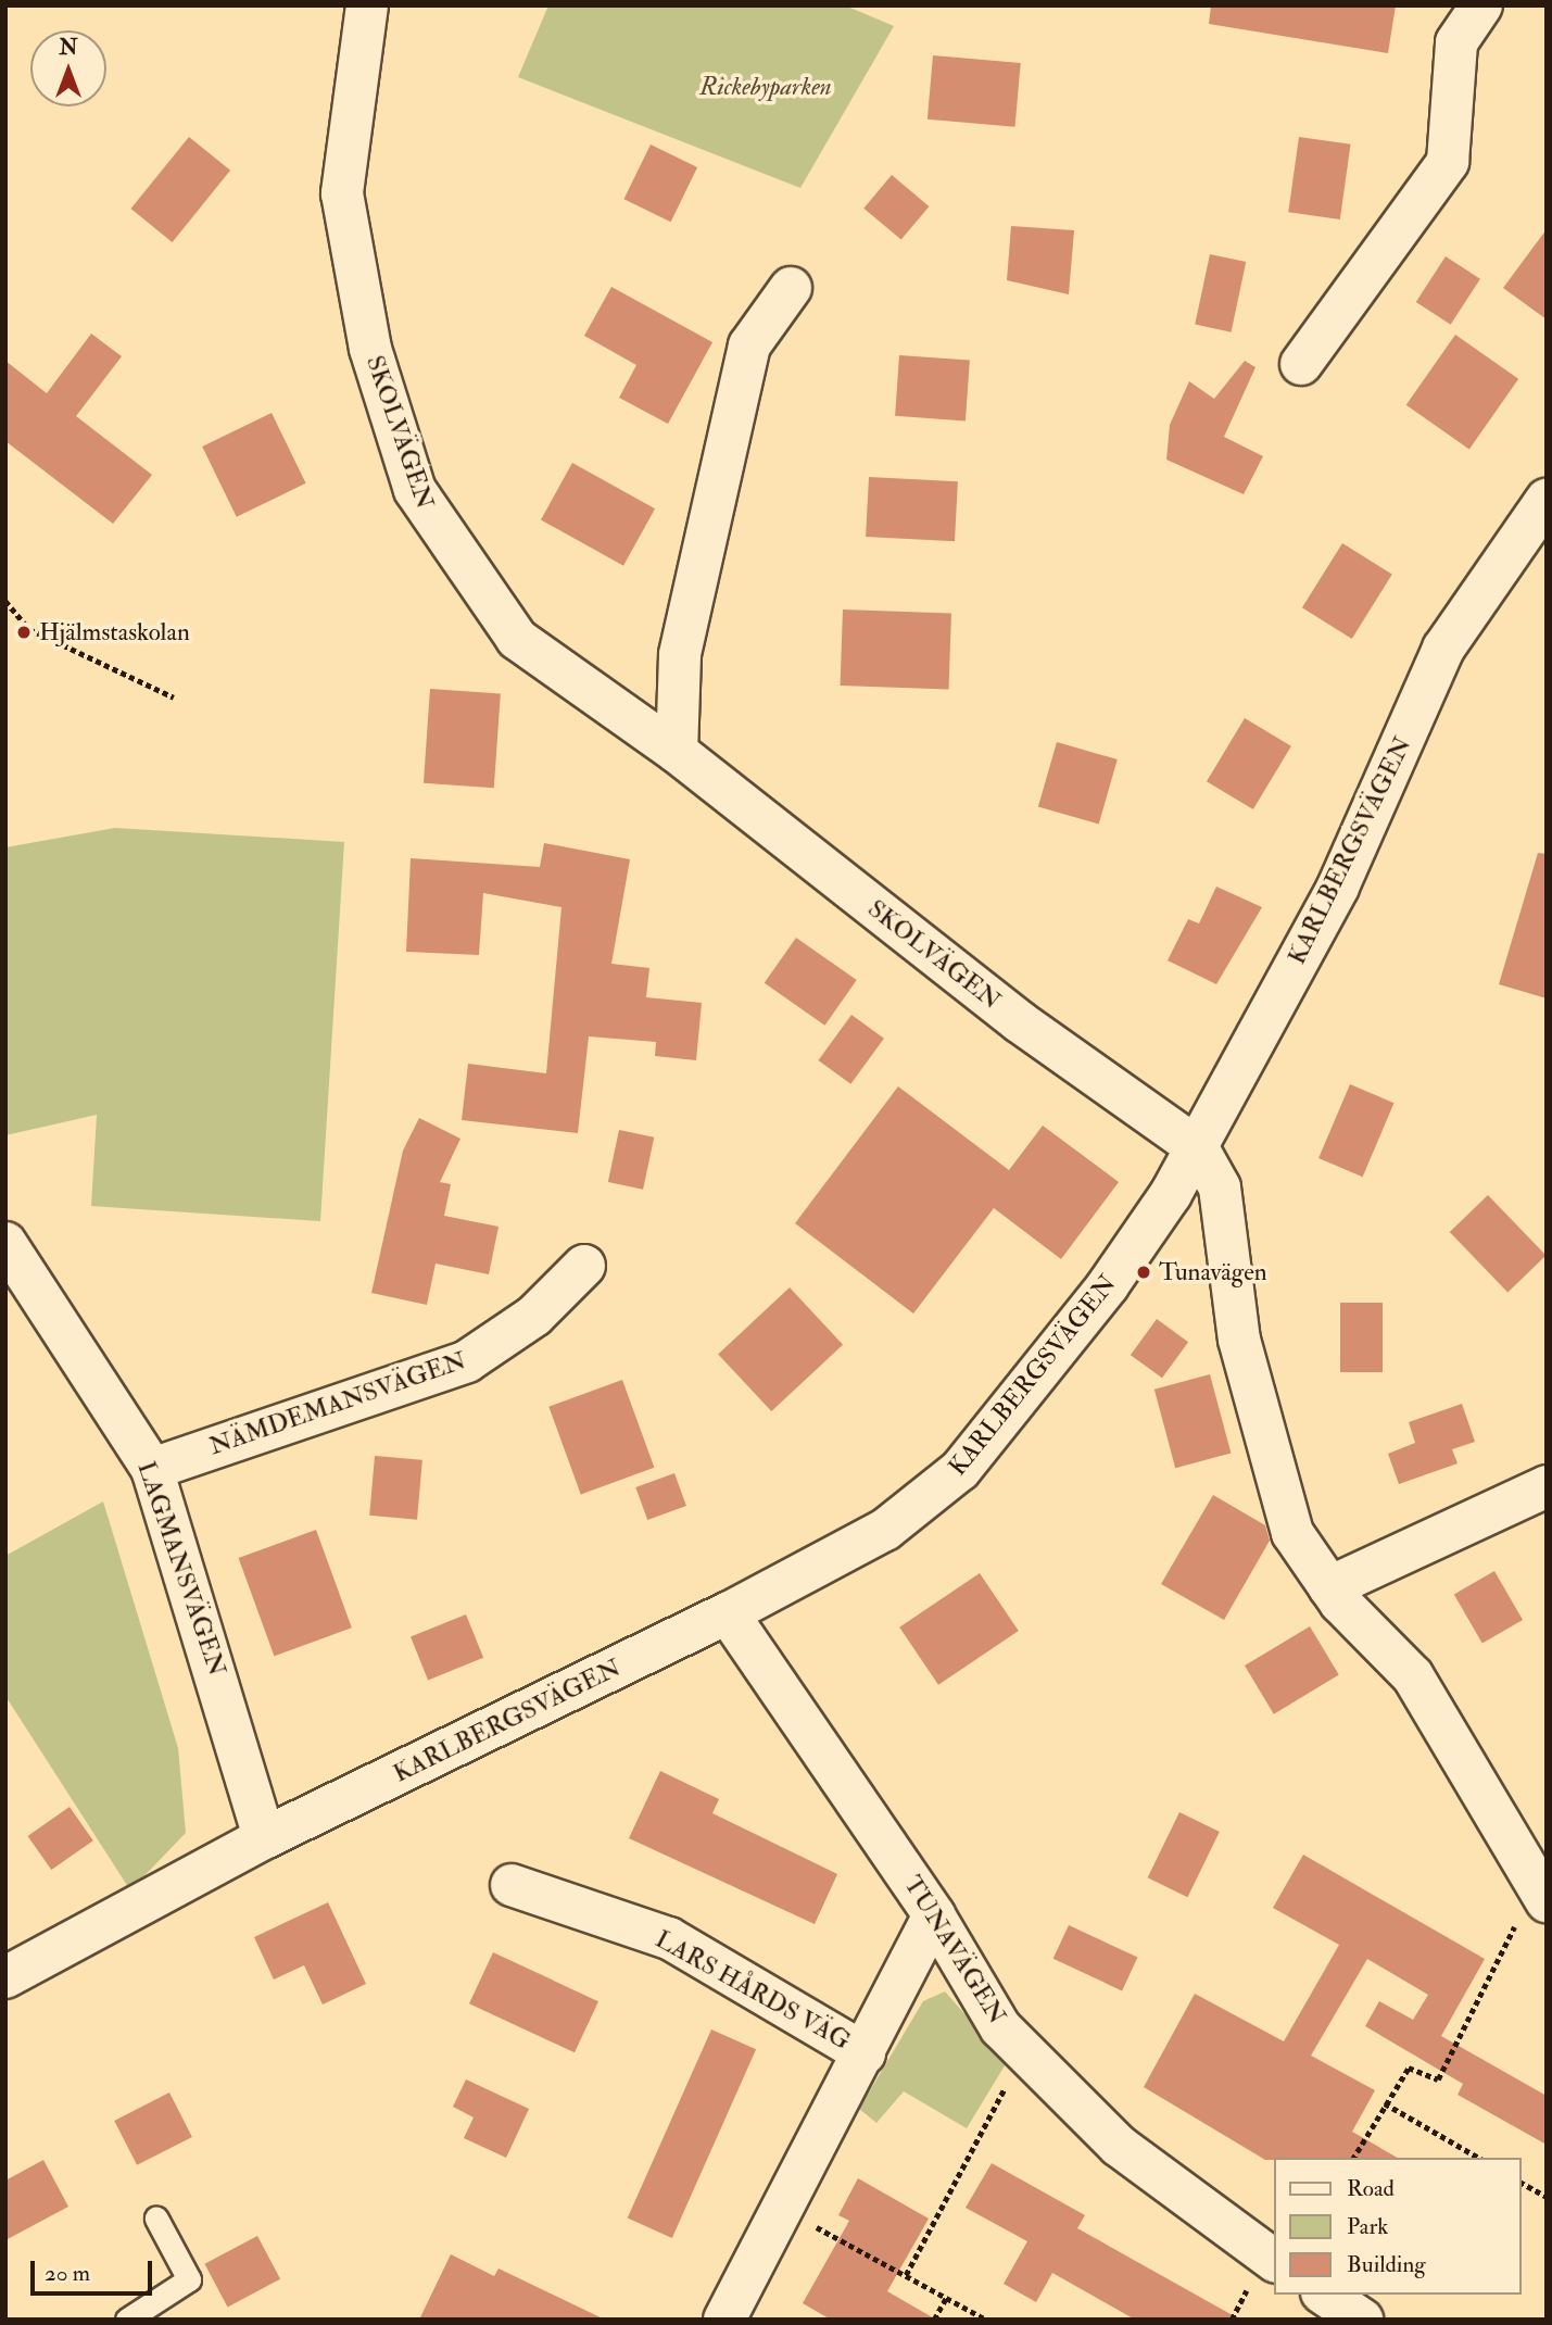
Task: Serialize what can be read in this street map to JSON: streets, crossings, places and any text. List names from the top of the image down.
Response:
{
  "streets": {
    "street": [
      "SKOLVÄGEN",
      "KARLBERGSVÄGEN",
      "NÄMDEMANSVÄGEN",
      "LAGMANSVÄGEN",
      "TUNAVÄGEN",
      "LARS HÅRDS VÄG"
    ]
  },
  "crossings": [
    ["SKOLVÄGEN", "KARLBERGSVÄGEN"],
    ["KARLBERGSVÄGEN", "LAGMANSVÄGEN"],
    ["KARLBERGSVÄGEN", "TUNAVÄGEN"],
    ["NÄMDEMANSVÄGEN", "LAGMANSVÄGEN"],
    ["TUNAVÄGEN", "LARS HÅRDS VÄG"]
  ],
  "parks": ["Rickebyparken"],
  "places": ["Hjälmstaskolan", "Tunavägen"],
  "legend": ["Road", "Park", "Building"],
  "scale_bar": "20 m",
  "north": "top"
}
